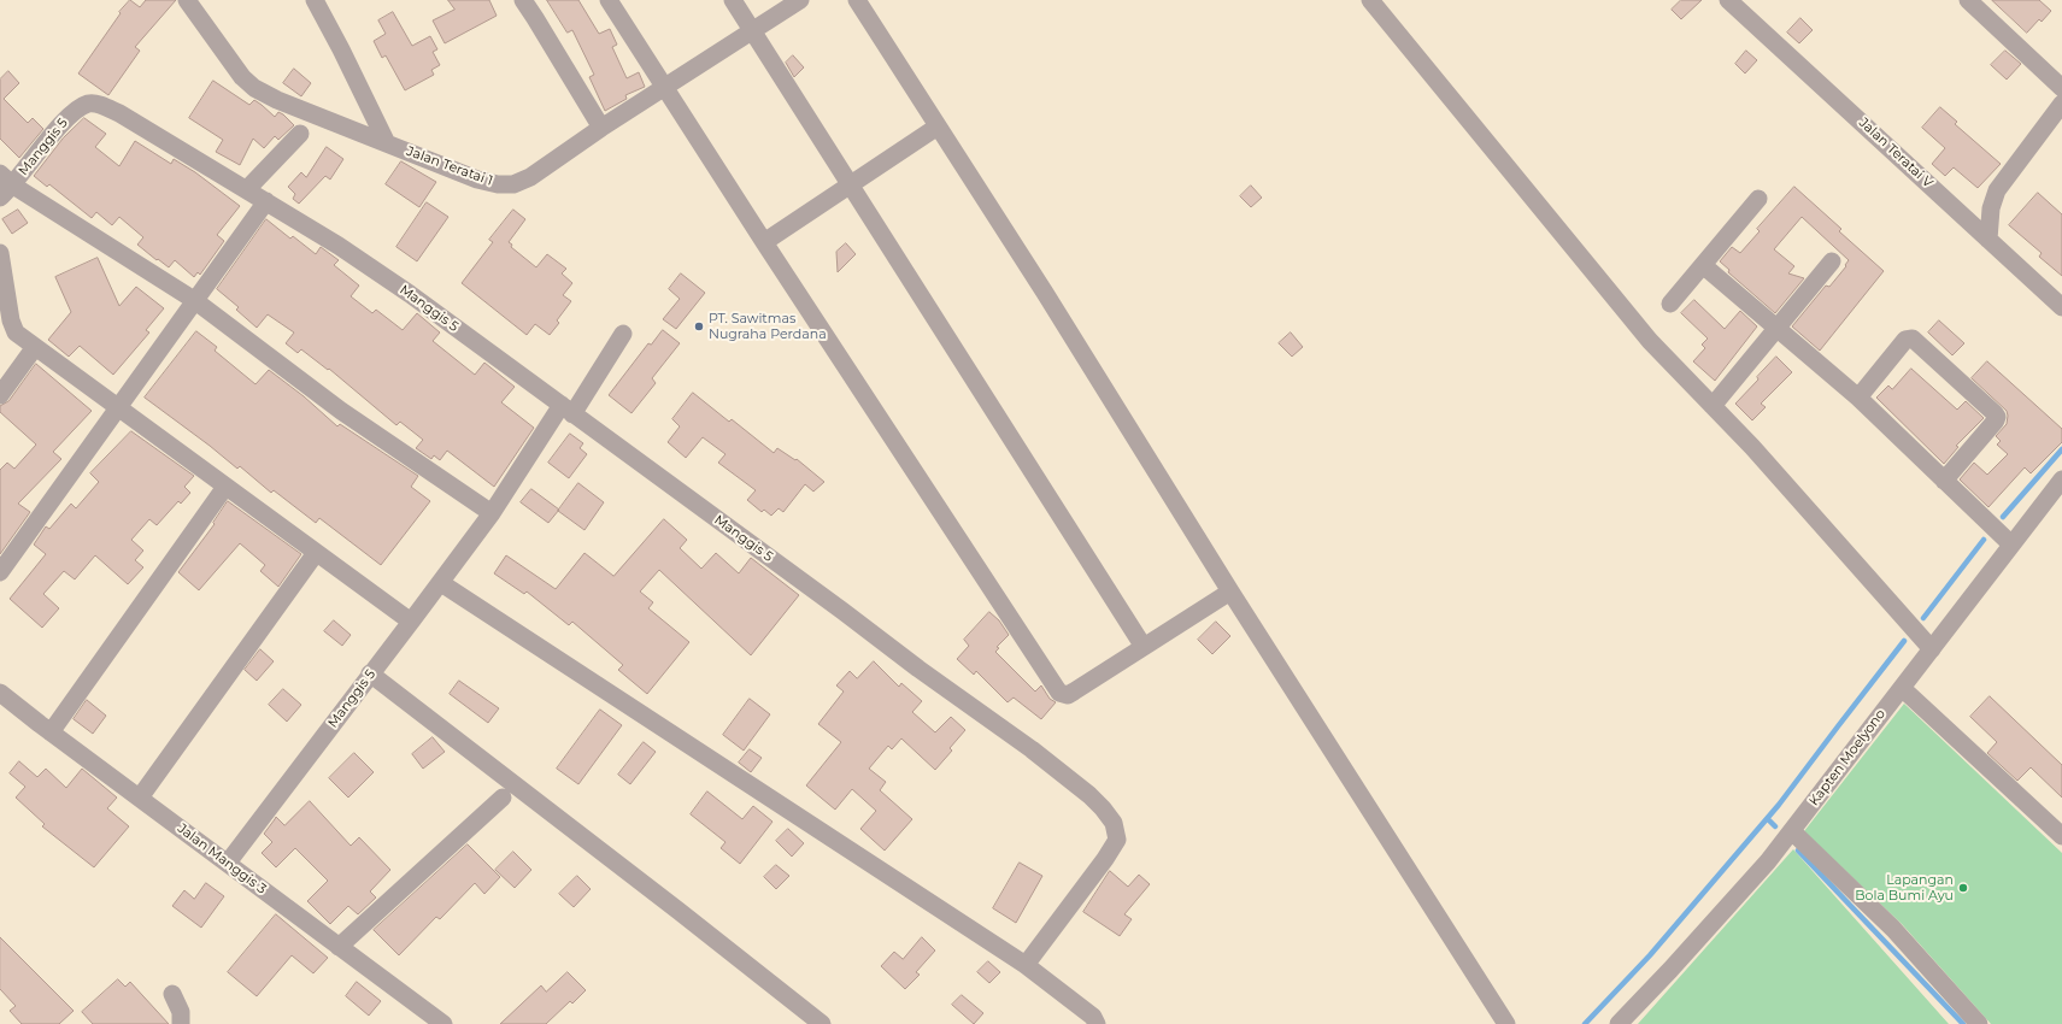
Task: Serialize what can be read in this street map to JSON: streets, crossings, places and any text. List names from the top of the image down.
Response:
{
  "streets": {
    "street": [
      "Manggis 5",
      "Jalan Teratai V",
      "Jalan Teratai 1",
      "Kapten Moelyono",
      "Jalan Manggis 3"
    ]
  },
  "crossings": [
    ["Manggis 5", "Jalan Manggis 3"]
  ],
  "places": ["PT. Sawitmas Nugraha Perdana", "Lapangan Bola Bumi Ayu"]
}
